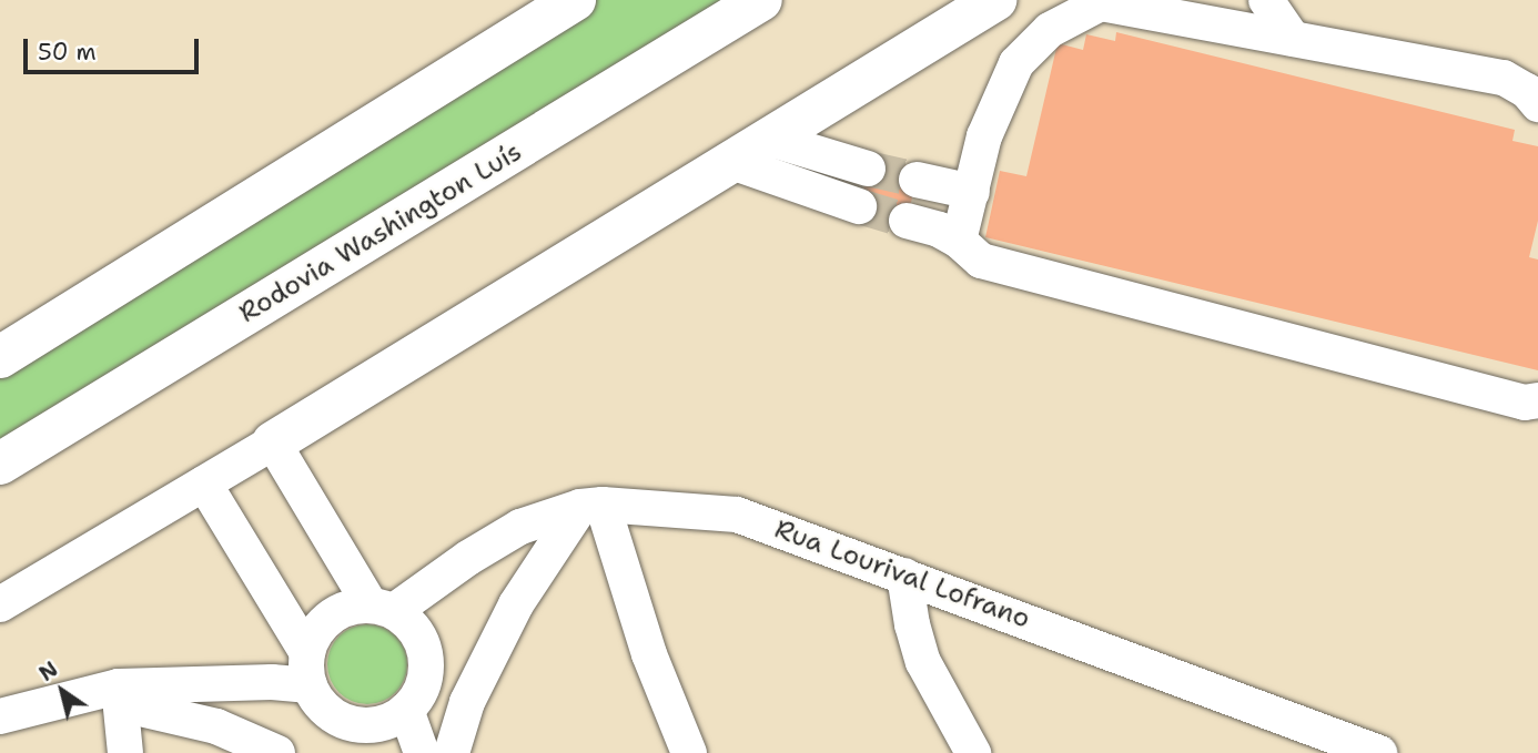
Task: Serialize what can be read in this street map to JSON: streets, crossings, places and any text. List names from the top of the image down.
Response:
{
  "streets": {
    "highway": ["Rodovia Washington Luís"],
    "street": ["Rua Lourival Lofrano"]
  },
  "scale_bar": "50 m",
  "north": "top left"
}
